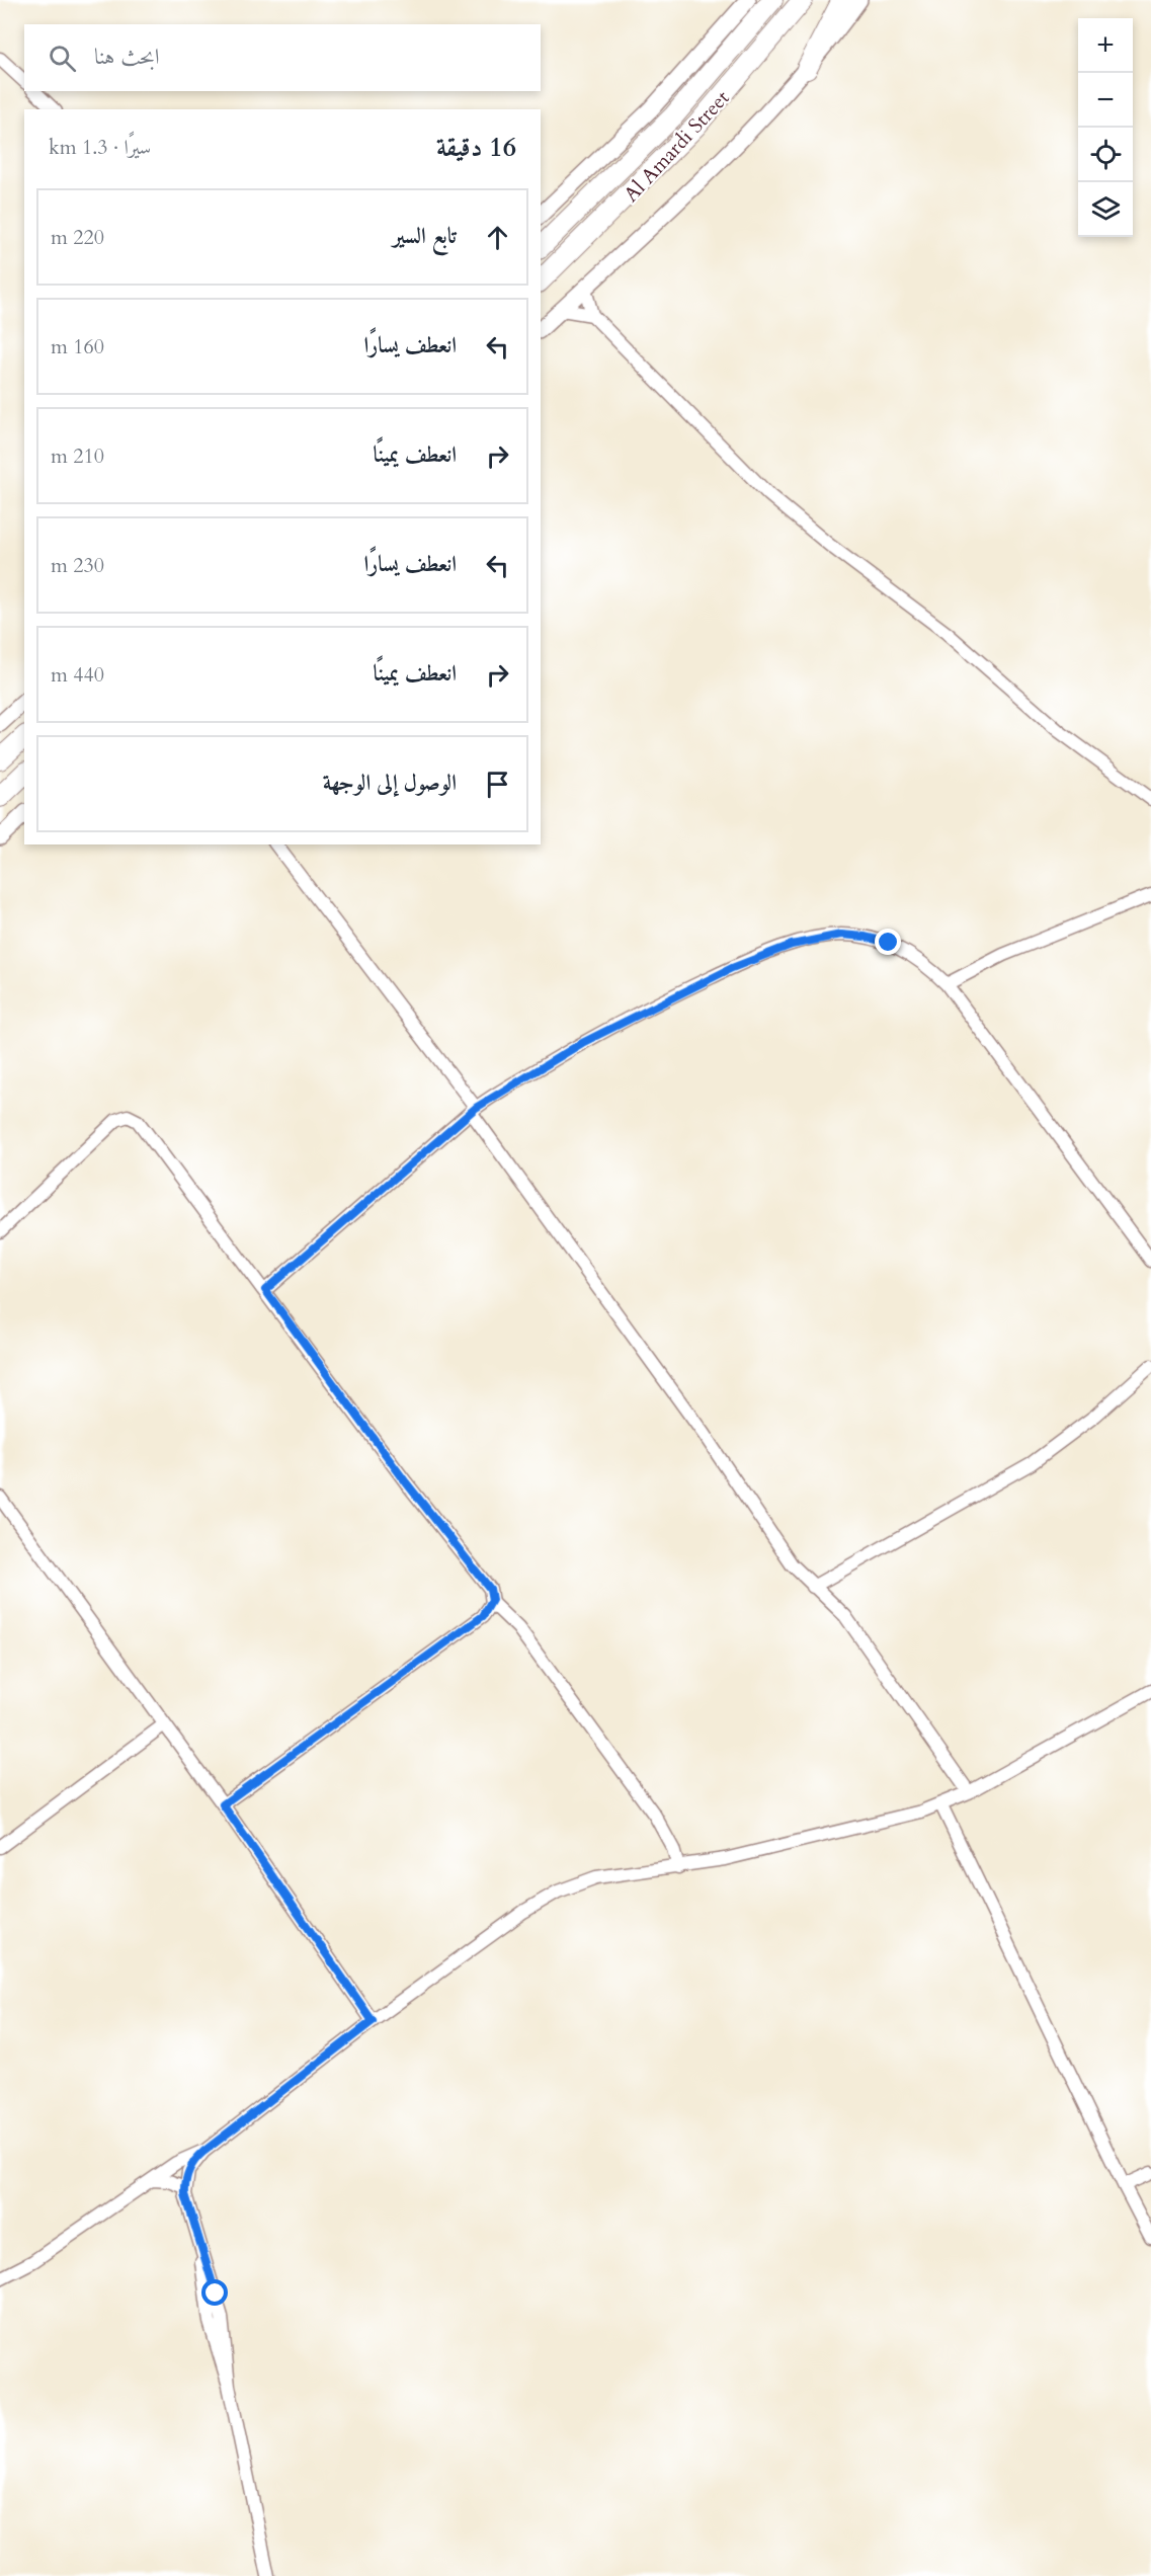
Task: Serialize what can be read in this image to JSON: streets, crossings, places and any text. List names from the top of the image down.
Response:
{
  "streets": {
    "main road": ["Al Amardi Street"]
  },
  "page": {
    "map_buttons": ["+", "−"],
    "search": "ابحث هنا",
    "heading": ["16 دقيقة", "سيرًا · 1.3 km"],
    "list": [
      ["تابع السير", "220 m"],
      ["انعطف يسارًا", "160 m"],
      ["انعطف يمينًا", "210 m"],
      ["انعطف يسارًا", "230 m"],
      ["انعطف يمينًا", "440 m"],
      "الوصول إلى الوجهة"
    ]
  }
}
